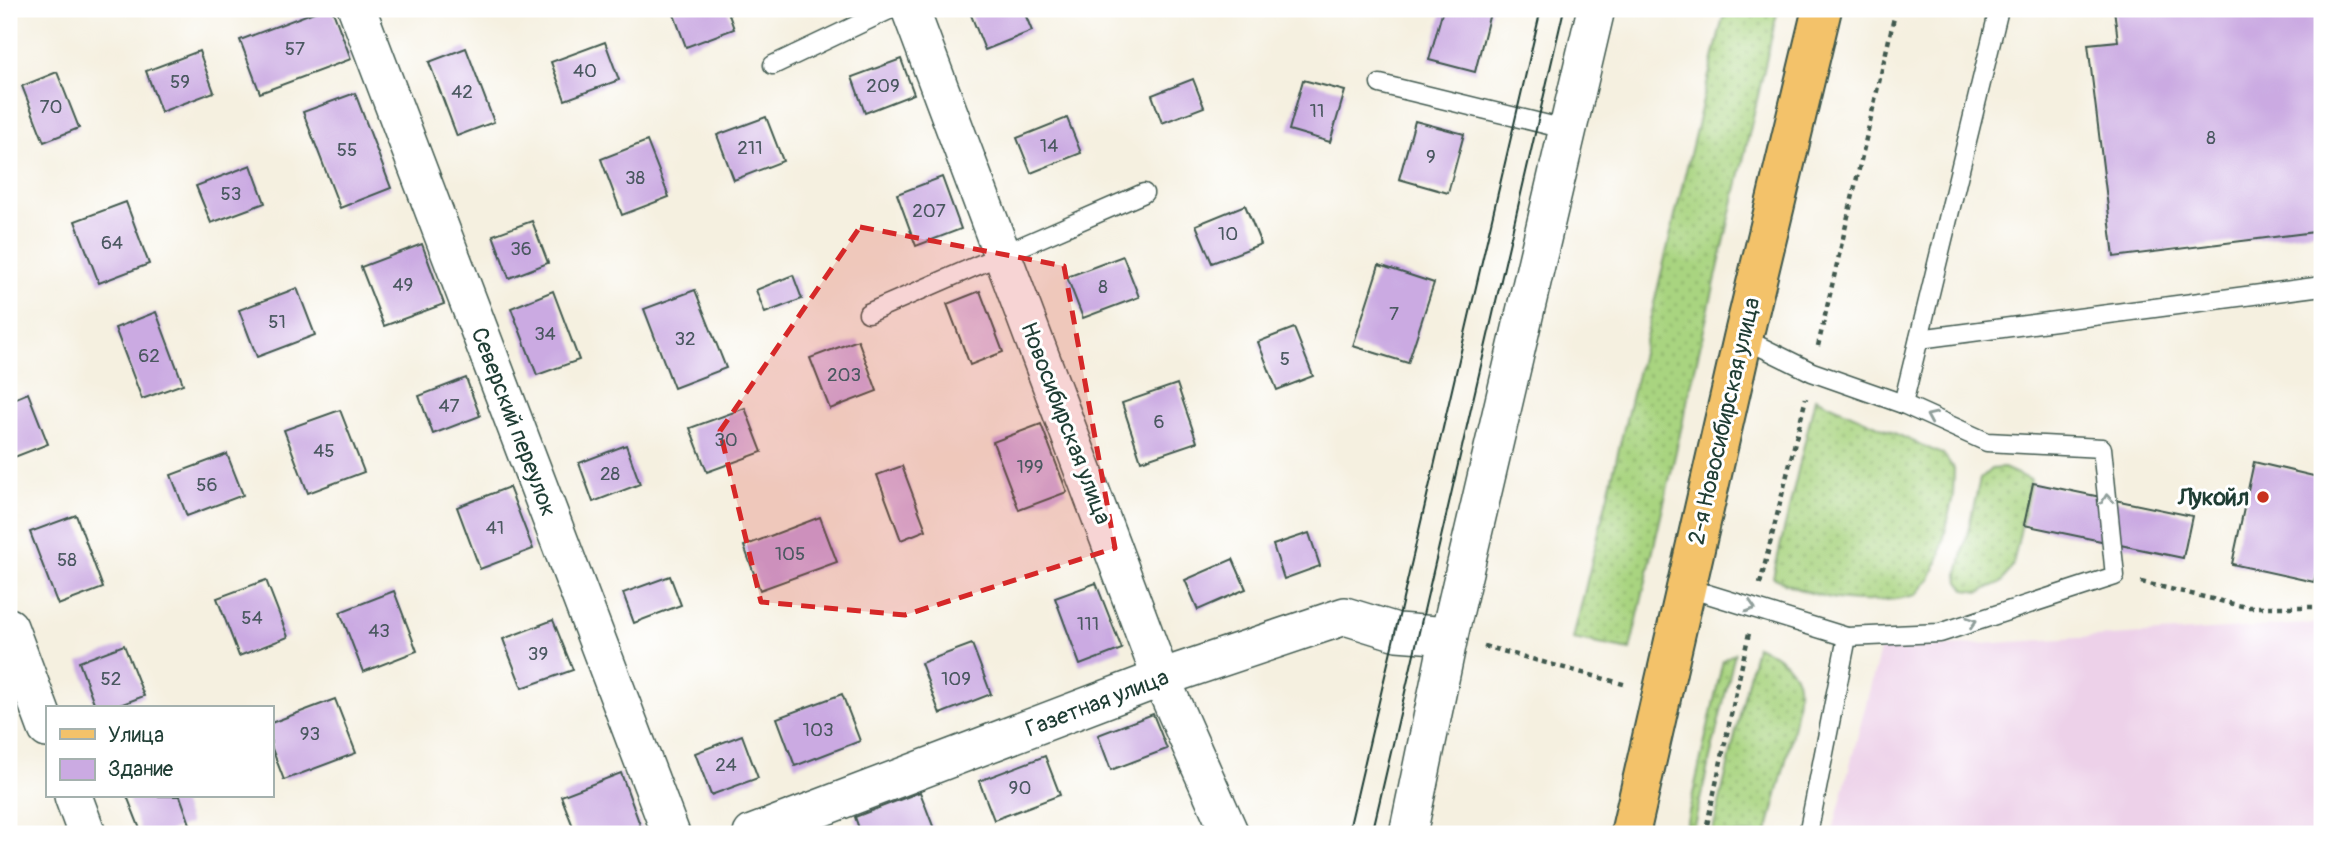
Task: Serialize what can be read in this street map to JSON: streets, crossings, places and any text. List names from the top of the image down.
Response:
{
  "streets": {
    "main road": ["2-я Новосибирская улица"],
    "street": ["Северский переулок", "Новосибирская улица", "Газетная улица"]
  },
  "crossings": [
    ["Новосибирская улица", "Газетная улица"]
  ],
  "places": ["Лукойл"],
  "house_numbers": [
    "57",
    "40",
    "59",
    "209",
    "42",
    "70",
    "11",
    "8",
    "14",
    "211",
    "55",
    "9",
    "38",
    "53",
    "207",
    "10",
    "64",
    "36",
    "49",
    "8",
    "7",
    "51",
    "34",
    "32",
    "62",
    "5",
    "203",
    "47",
    "6",
    "30",
    "45",
    "199",
    "28",
    "56",
    "41",
    "105",
    "58",
    "54",
    "111",
    "43",
    "39",
    "52",
    "109",
    "103",
    "93",
    "24",
    "90"
  ],
  "legend": ["Улица", "Здание"]
}
